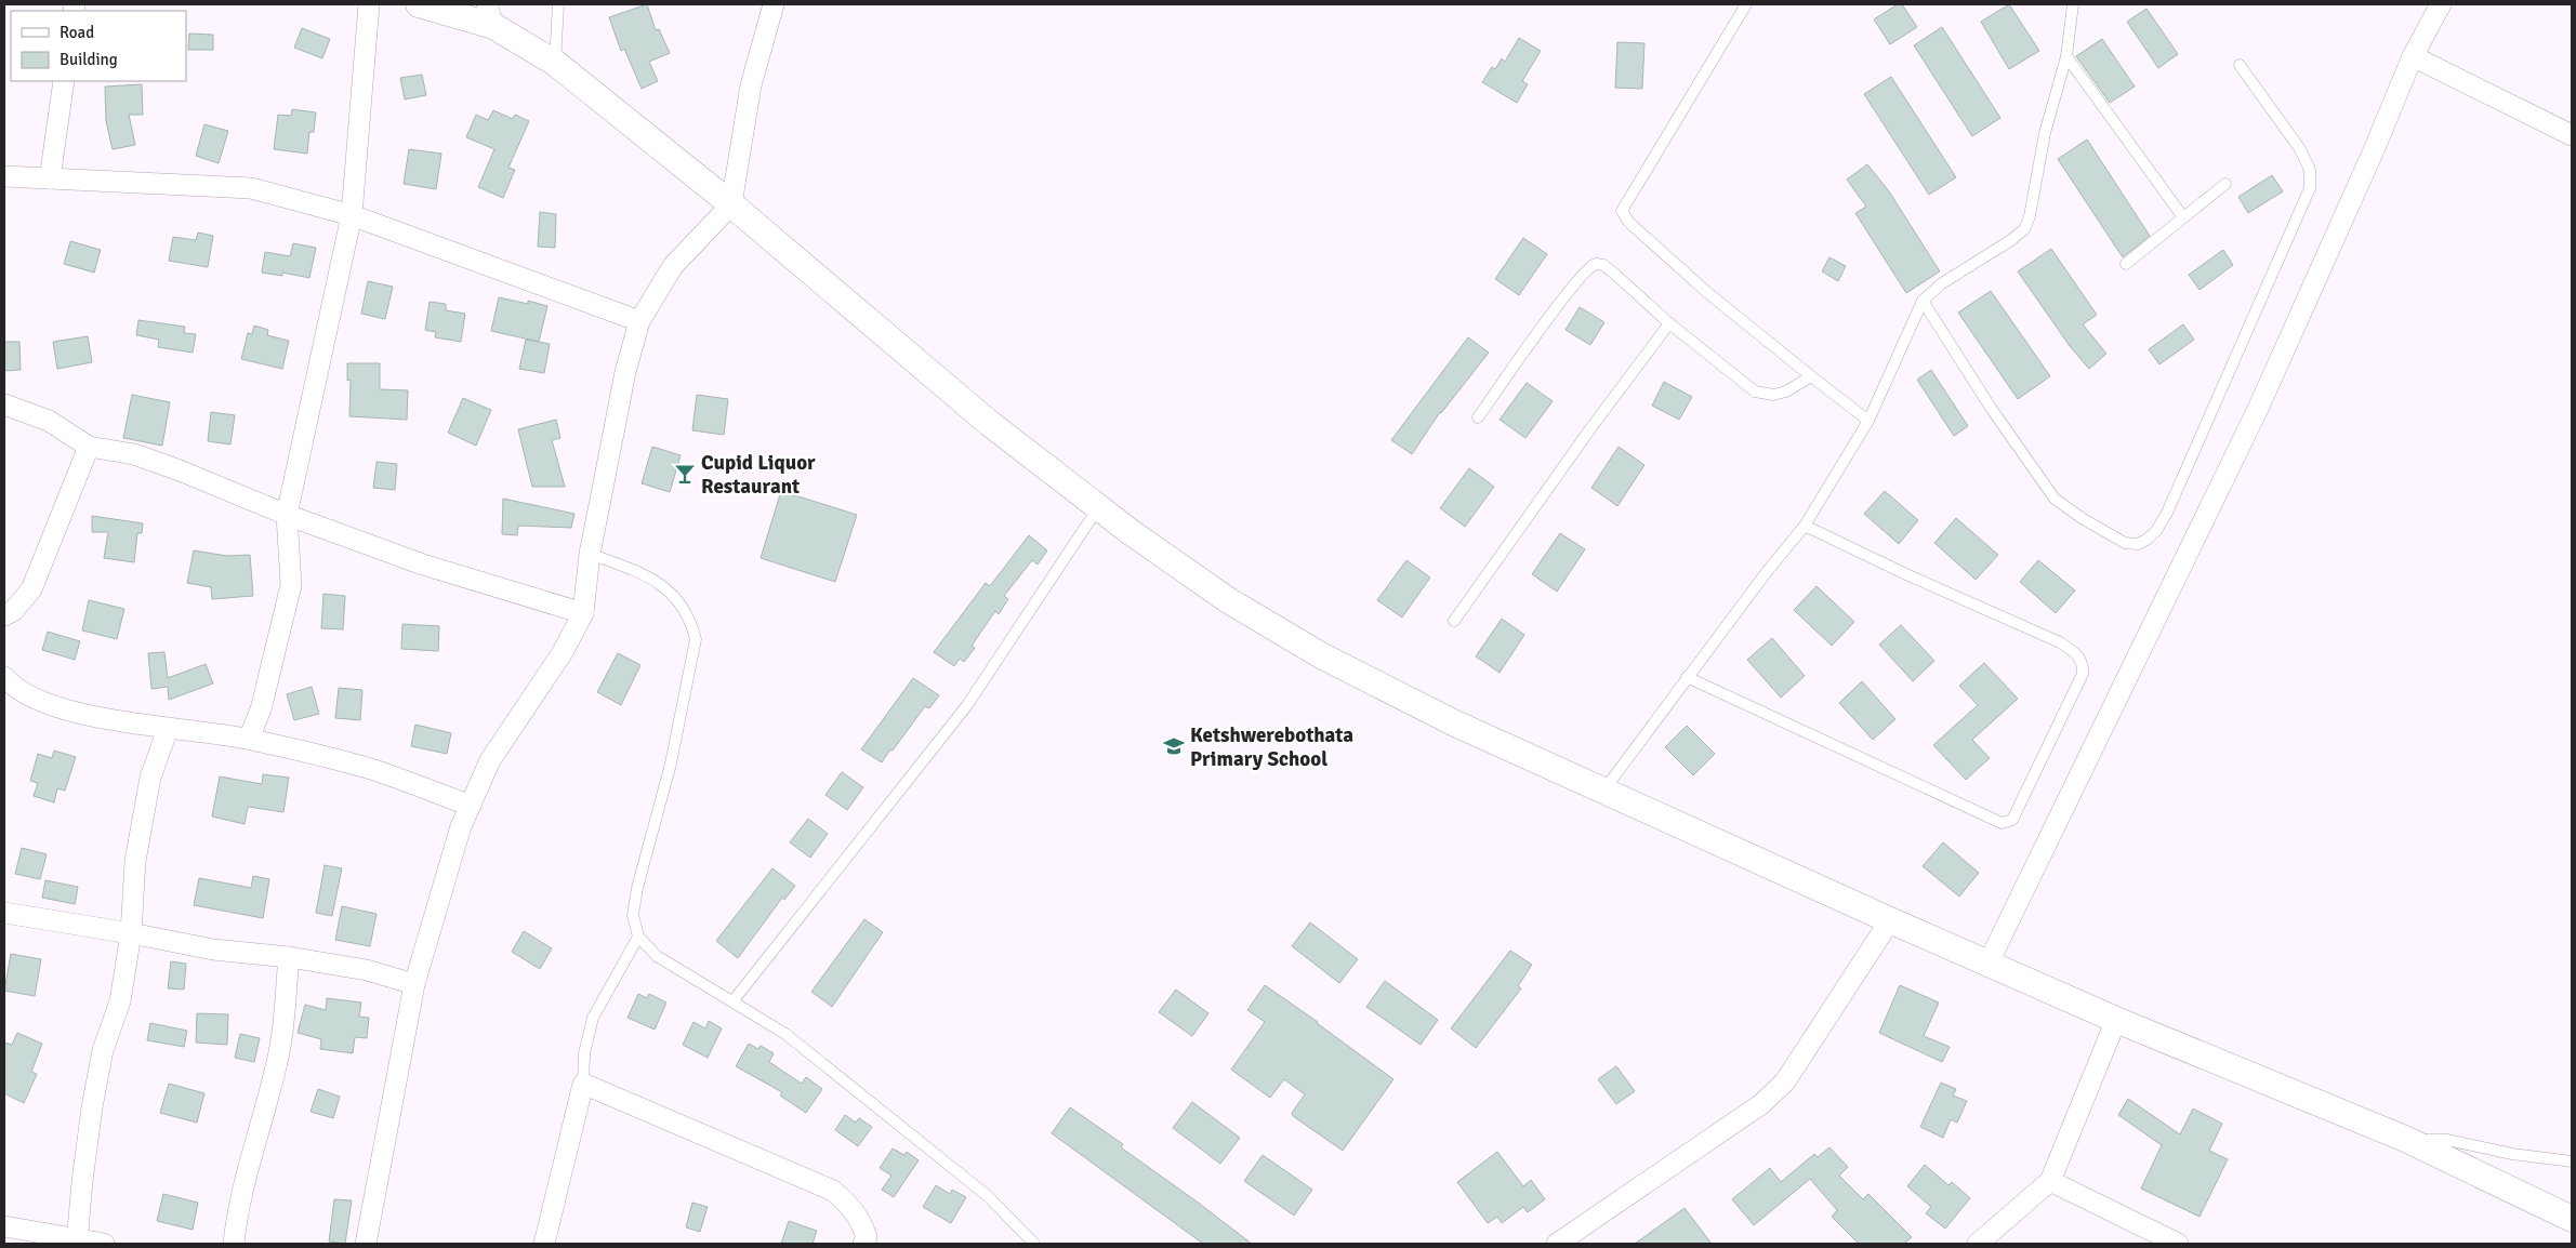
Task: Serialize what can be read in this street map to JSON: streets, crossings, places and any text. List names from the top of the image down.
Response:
{
  "places": {
    "bar": ["Cupid Liquor Restaurant"],
    "school or university": ["Ketshwerebothata Primary School"]
  },
  "legend": ["Road", "Building"]
}
